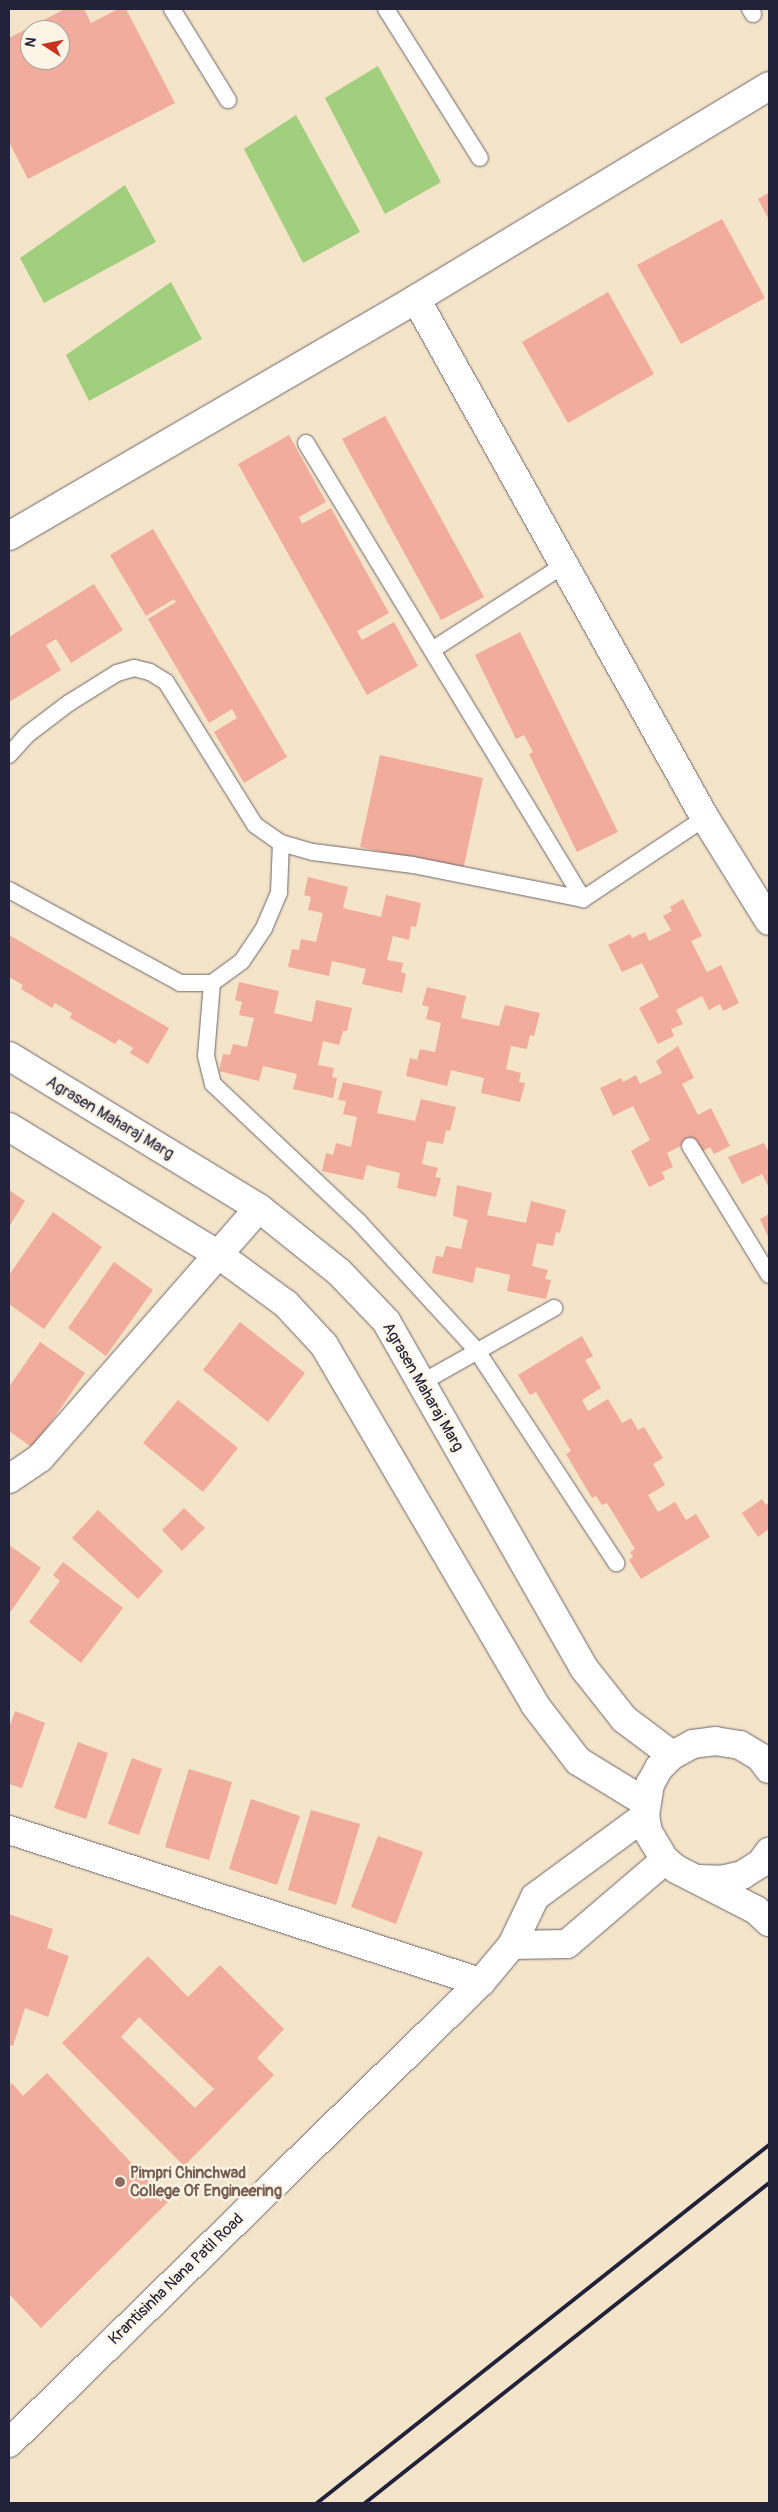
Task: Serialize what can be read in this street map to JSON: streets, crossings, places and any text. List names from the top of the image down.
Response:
{
  "streets": {
    "main road": ["Agrasen Maharaj Marg", "Krantisinha Nana Patil Road"]
  },
  "places": ["Pimpri Chinchwad College Of Engineering"],
  "north": "left"
}
